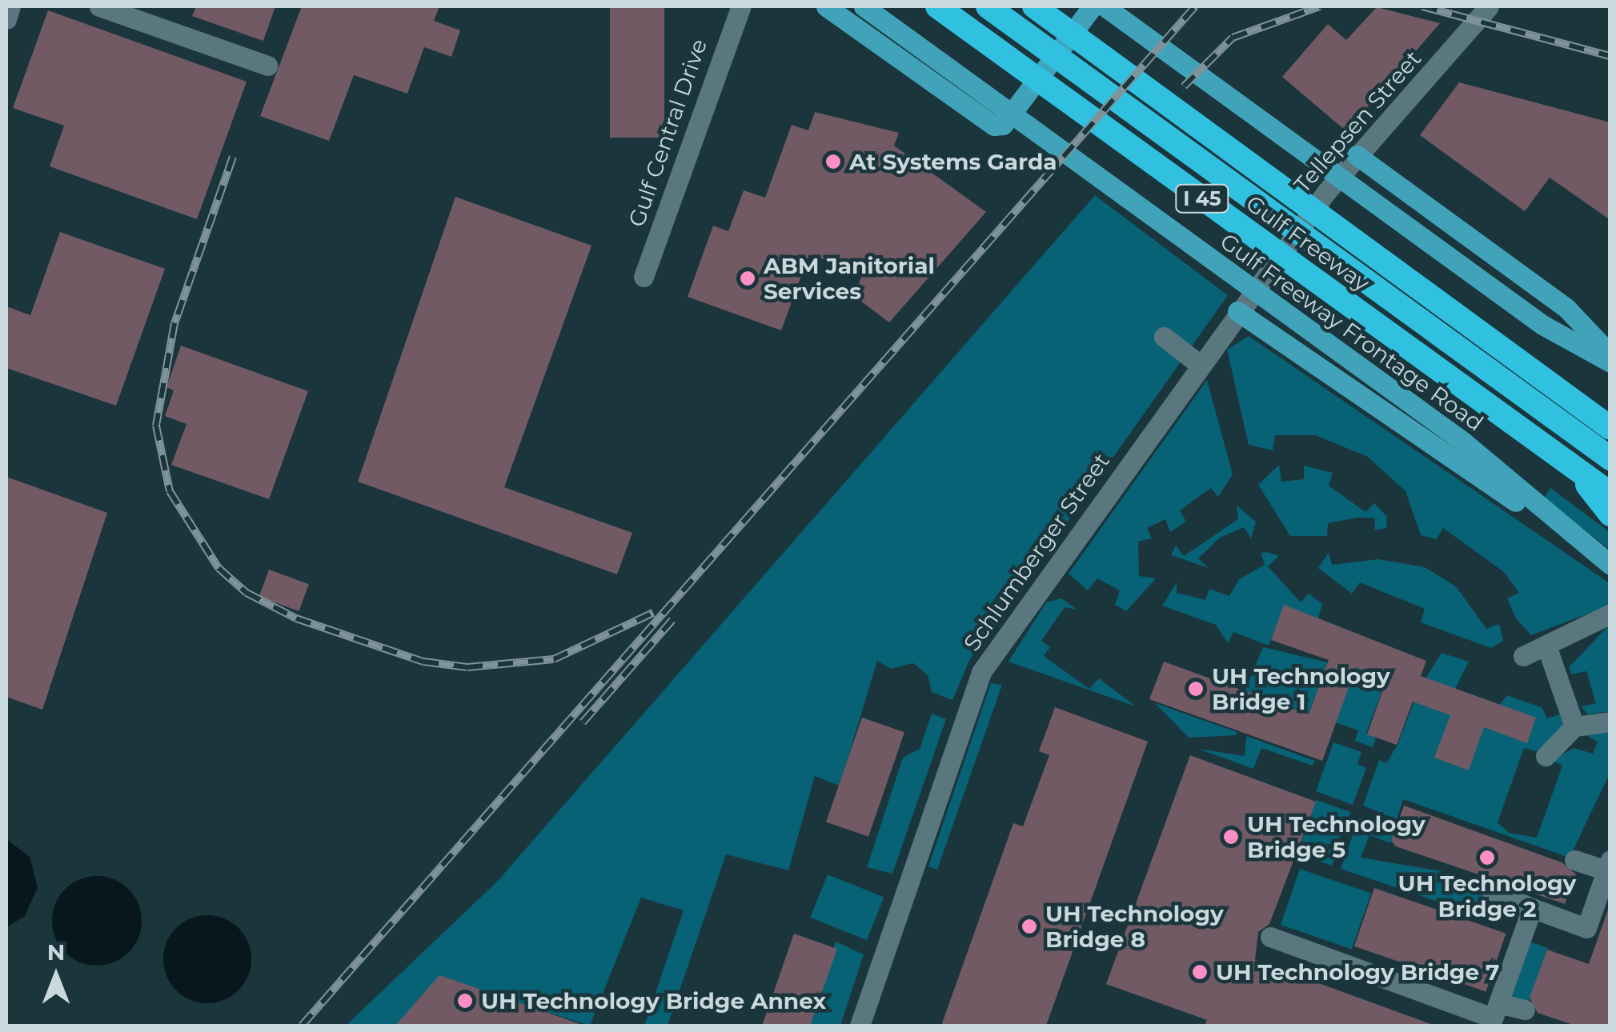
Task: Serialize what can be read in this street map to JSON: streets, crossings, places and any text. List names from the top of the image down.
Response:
{
  "streets": {
    "highway": ["I 45", "Gulf Freeway"],
    "main road": ["Gulf Freeway Frontage Road"],
    "street": ["Tellepsen Street", "Gulf Central Drive", "Schlumberger Street"]
  },
  "crossings": [
    ["Tellepsen Street", "Schlumberger Street"]
  ],
  "places": [
    "At Systems Garda",
    "ABM Janitorial Services",
    "UH Technology Bridge 1",
    "UH Technology Bridge 5",
    "UH Technology Bridge 2",
    "UH Technology Bridge 8",
    "UH Technology Bridge 7",
    "UH Technology Bridge Annex"
  ],
  "north": "top"
}
